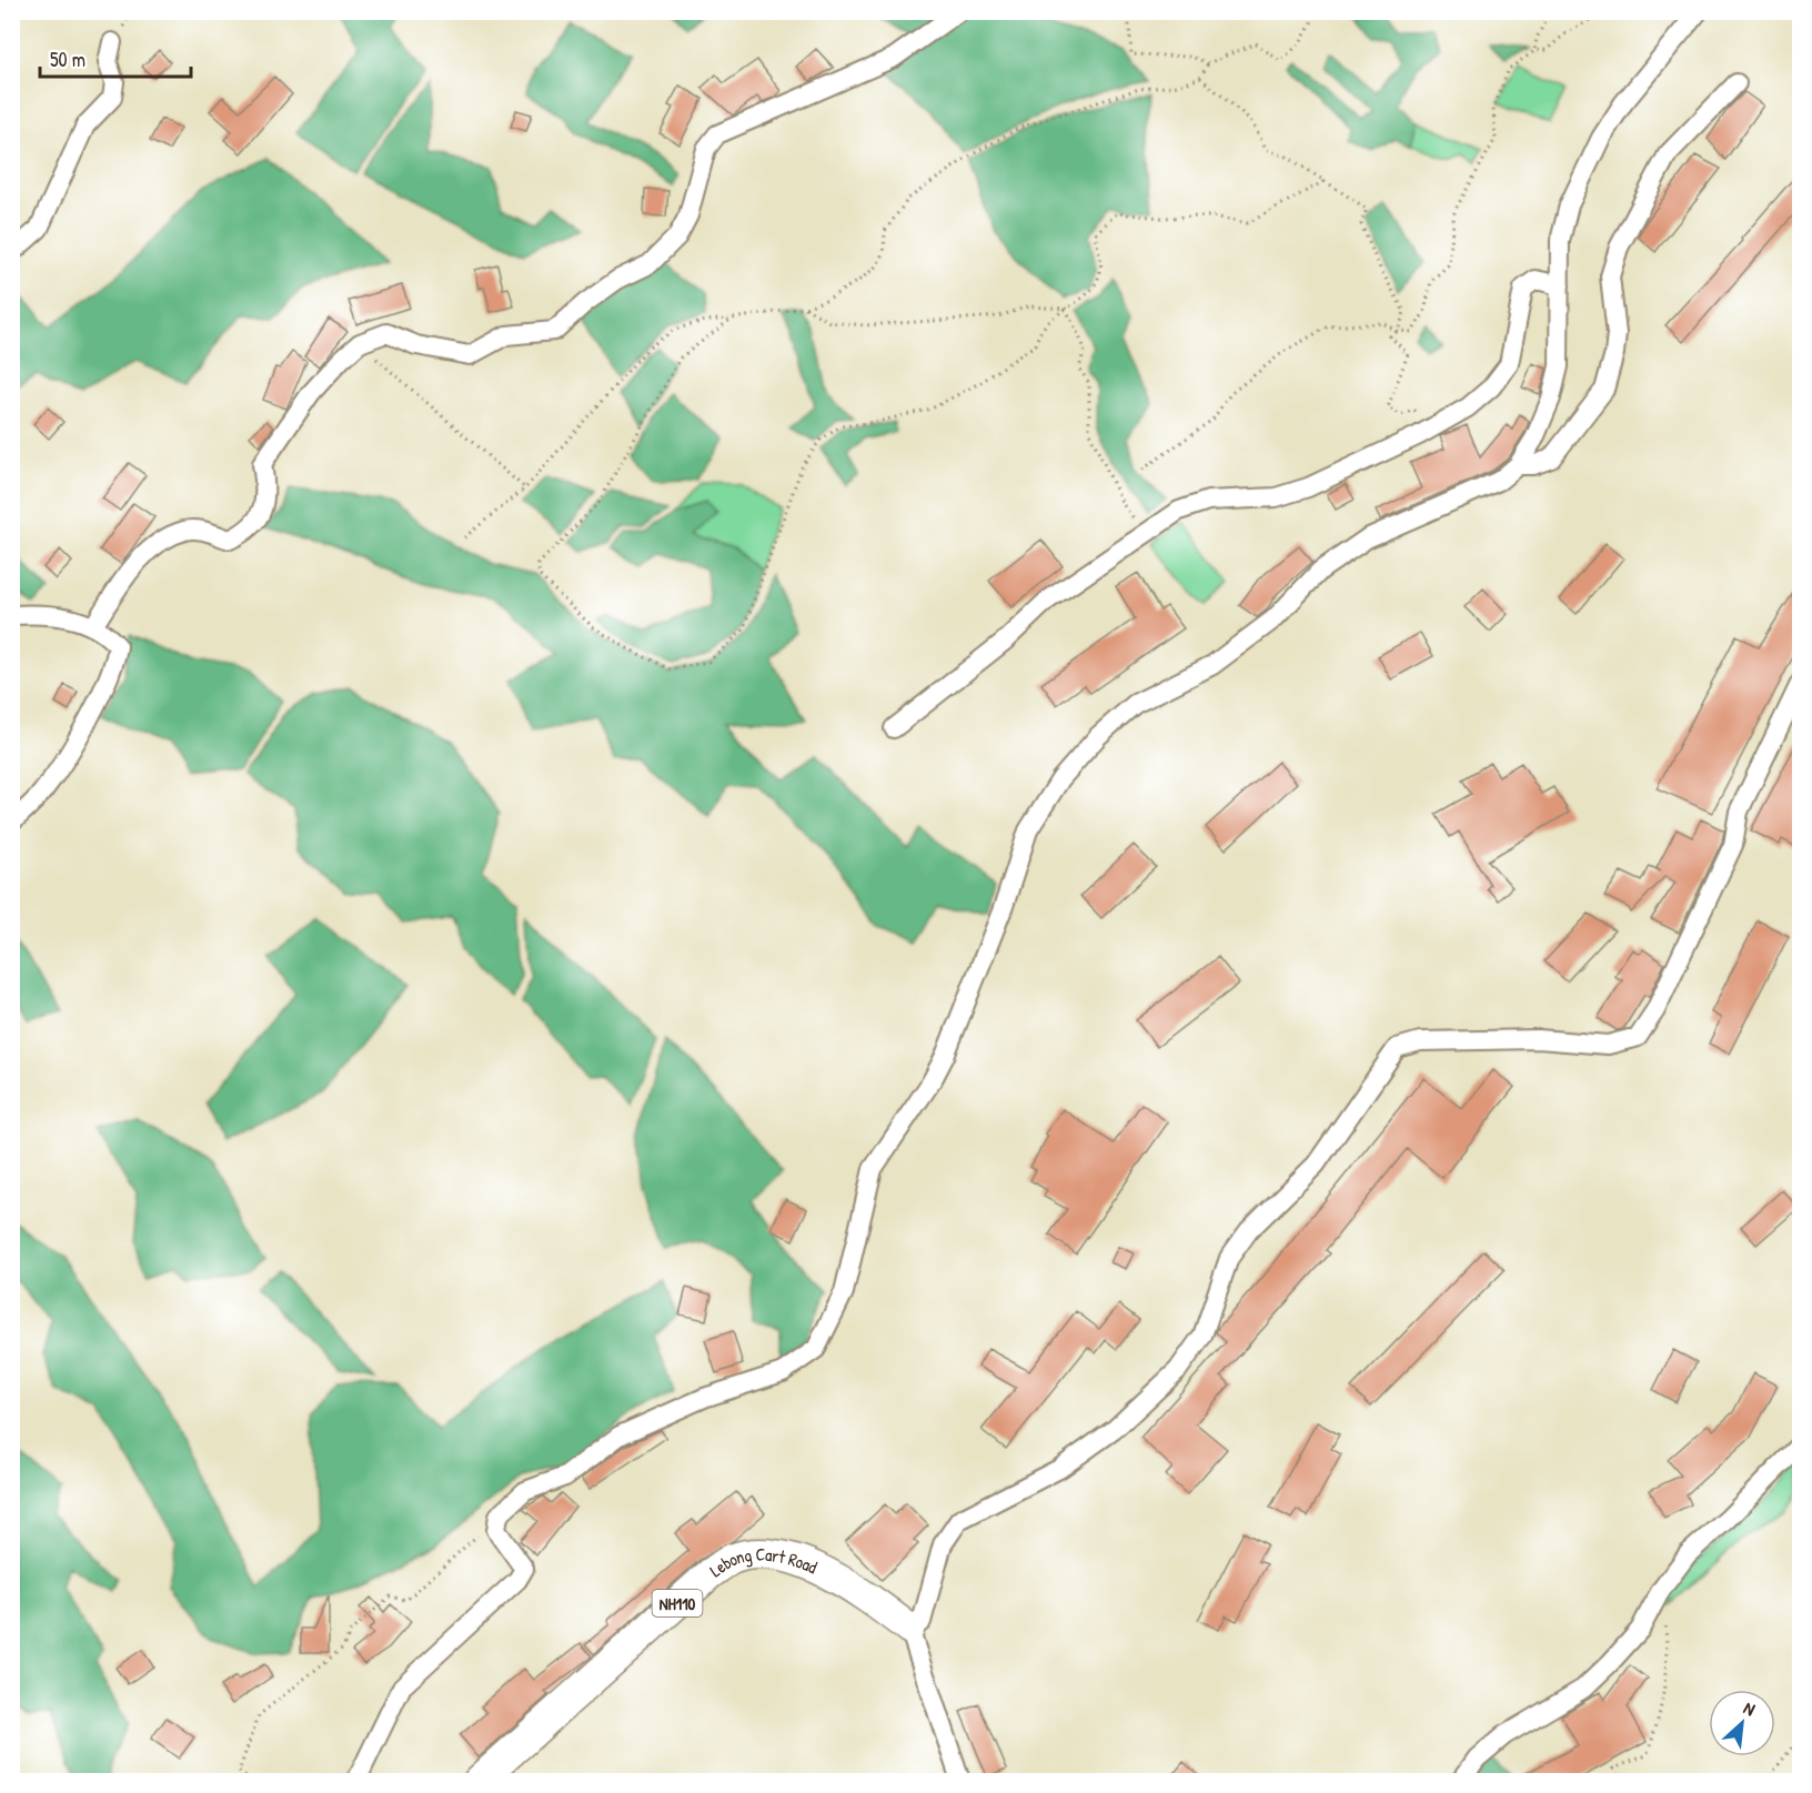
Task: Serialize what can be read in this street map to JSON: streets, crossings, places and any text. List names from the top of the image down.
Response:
{
  "streets": {
    "highway": ["Lebong Cart Road", "NH110"]
  },
  "scale_bar": "50 m",
  "north": "top right"
}
